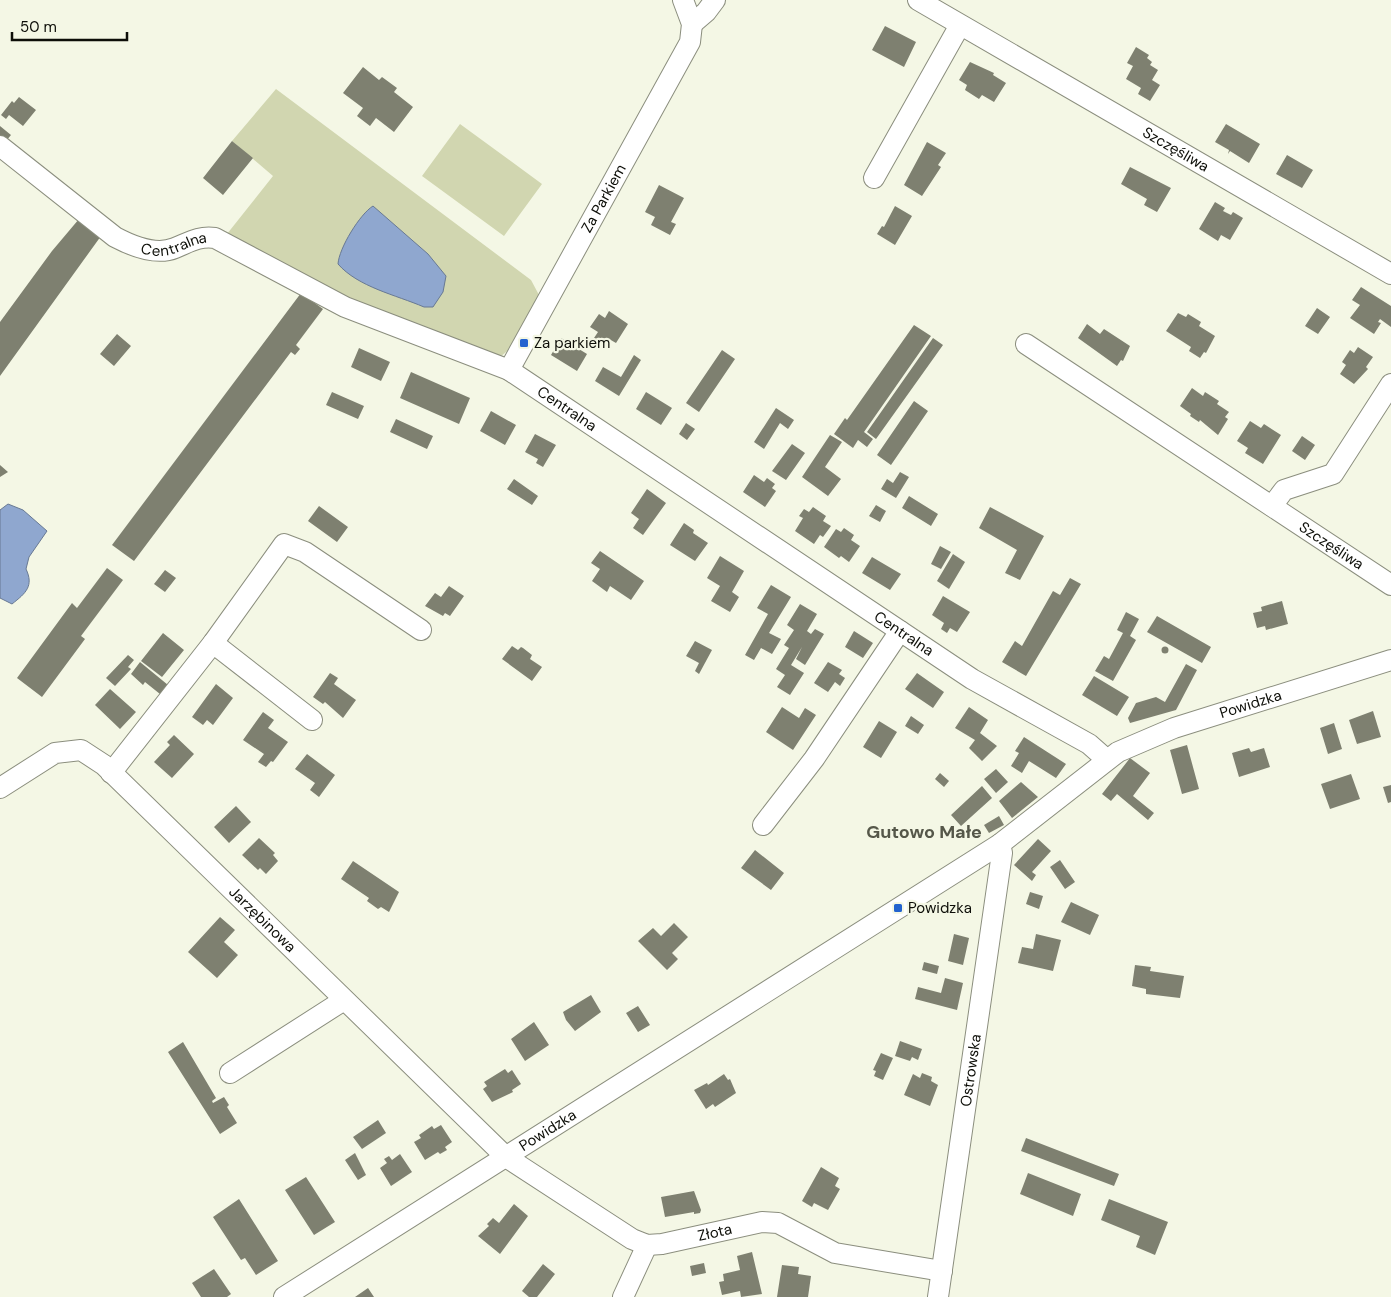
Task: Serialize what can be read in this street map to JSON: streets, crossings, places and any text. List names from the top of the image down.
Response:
{
  "streets": {
    "street": [
      "Szczęśliwa",
      "Za Parkiem",
      "Centralna",
      "Powidzka",
      "Jarzębinowa",
      "Ostrowska",
      "Złota"
    ]
  },
  "crossings": [
    ["Za Parkiem", "Centralna"],
    ["Centralna", "Powidzka"],
    ["Powidzka", "Jarzębinowa"],
    ["Powidzka", "Ostrowska"],
    ["Ostrowska", "Złota"]
  ],
  "districts": ["Gutowo Małe"],
  "places": {
    "transit": ["Za parkiem", "Powidzka"]
  },
  "scale_bar": "50 m"
}
